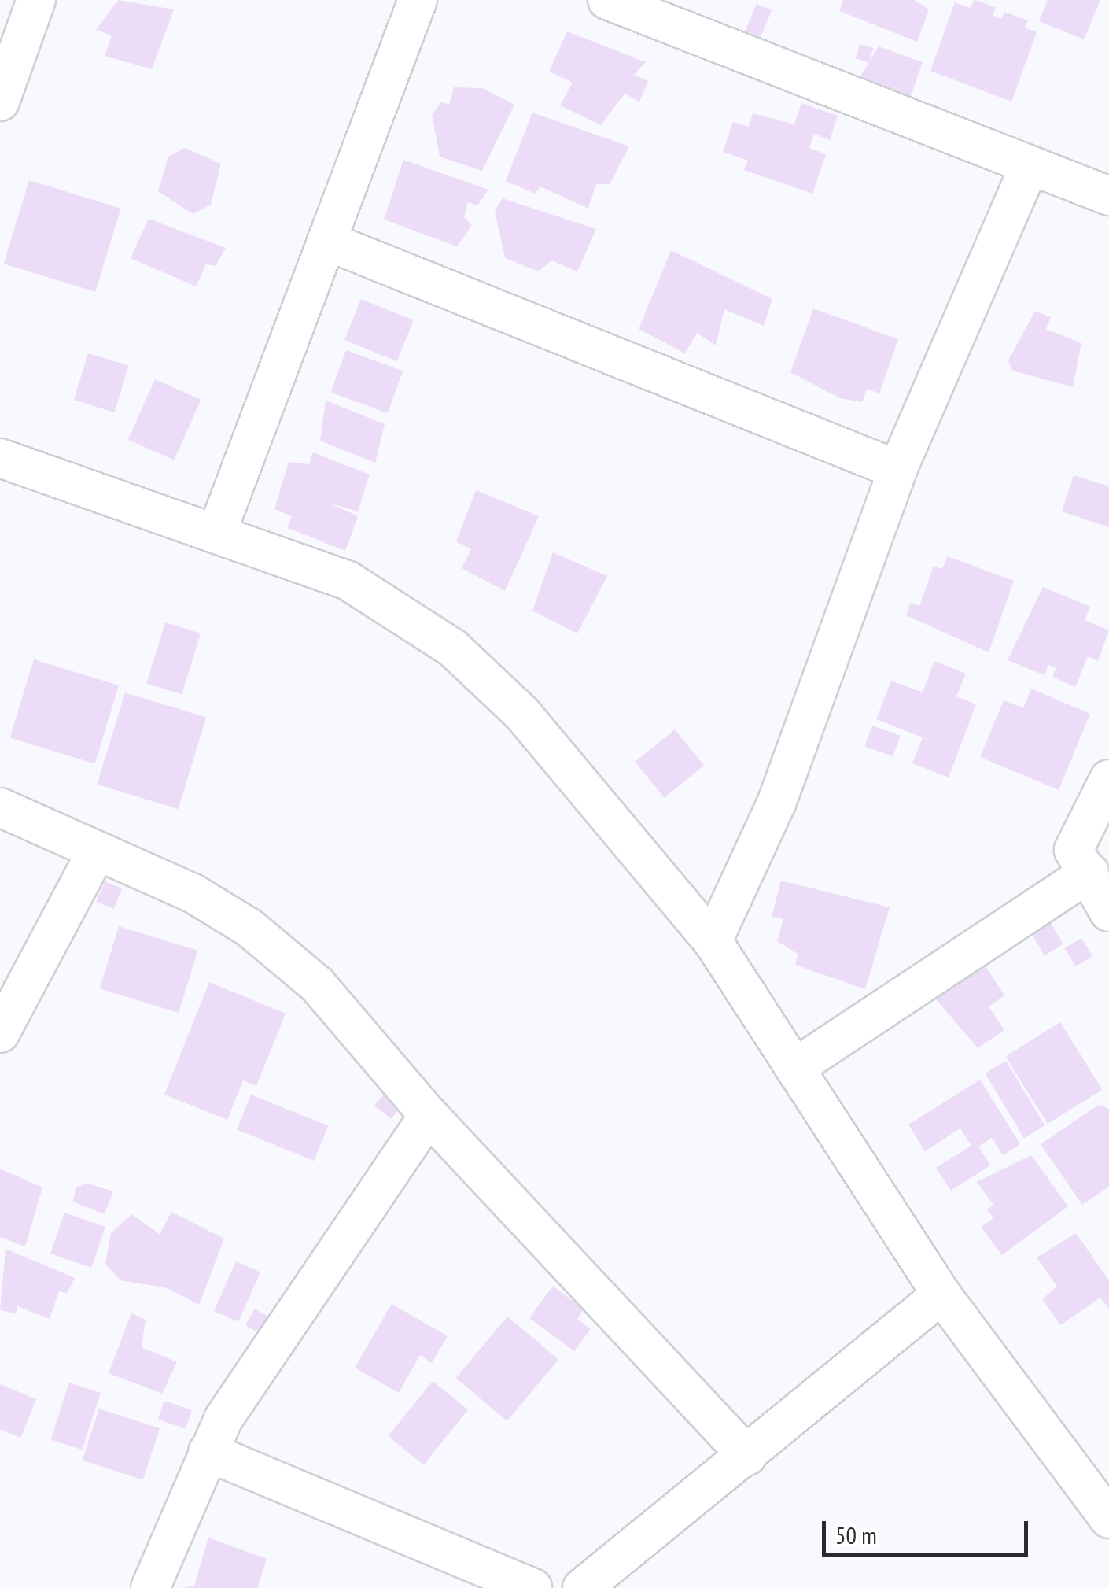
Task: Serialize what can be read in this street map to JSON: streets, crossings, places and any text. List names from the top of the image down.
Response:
{
  "scale_bar": "50 m"
}
